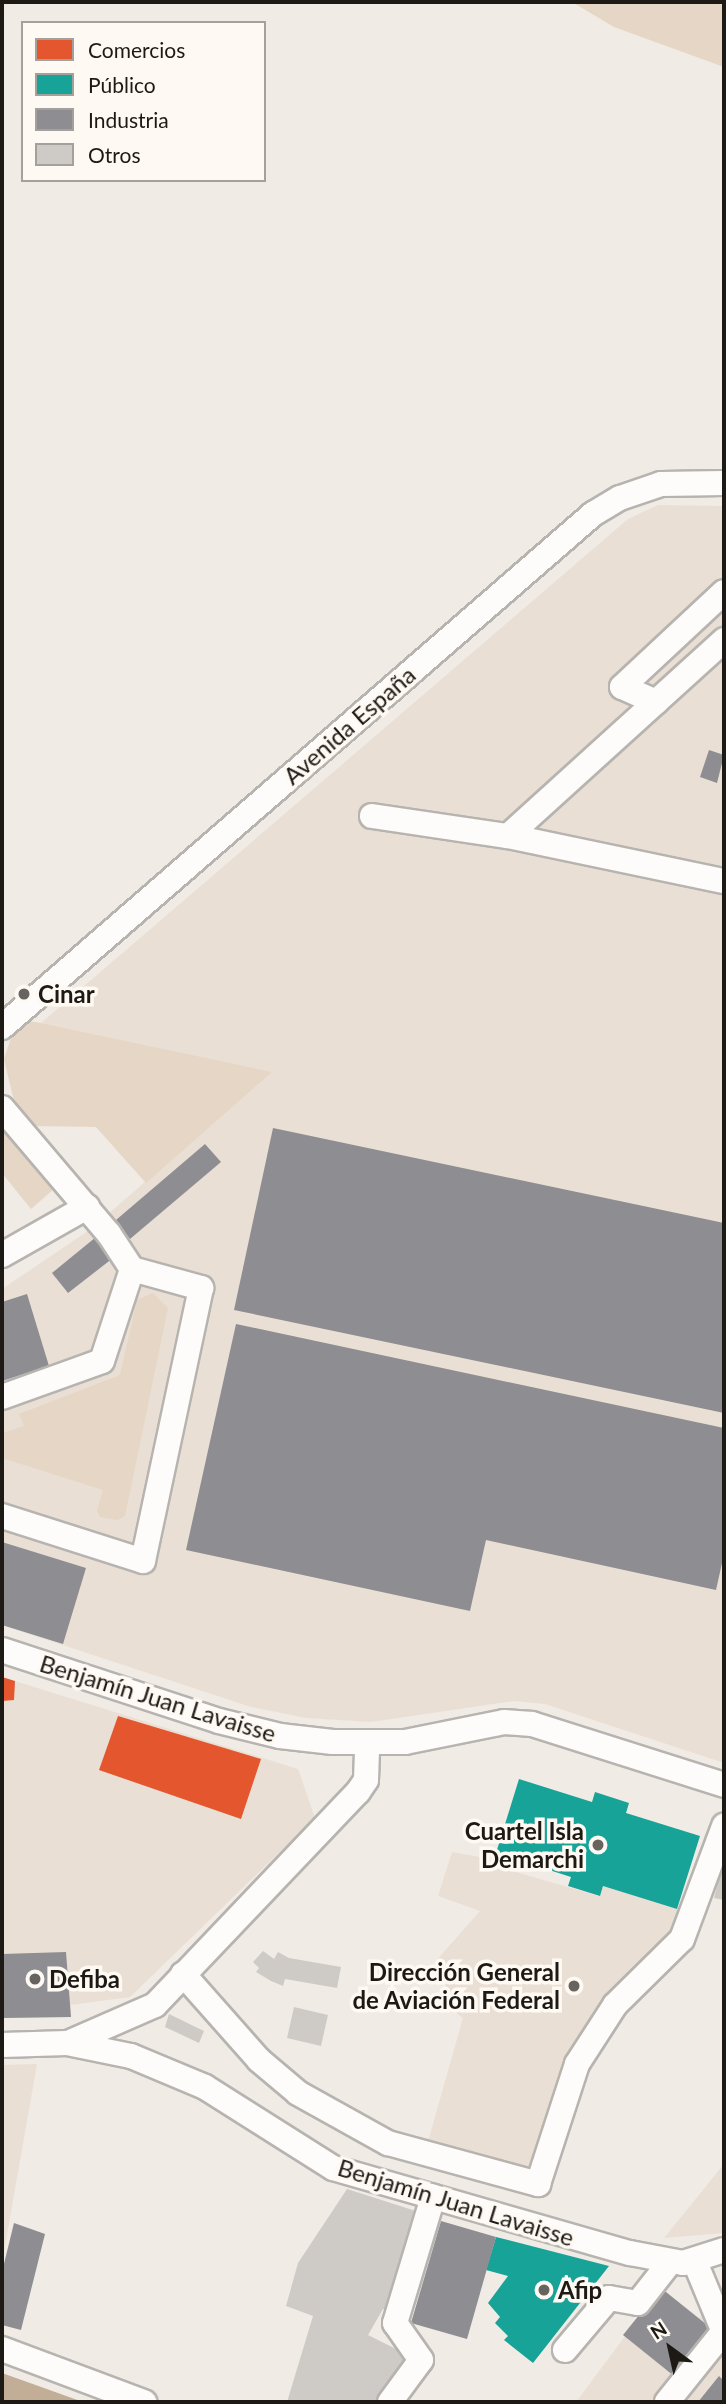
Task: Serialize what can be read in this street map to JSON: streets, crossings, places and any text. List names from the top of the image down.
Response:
{
  "streets": {
    "street": ["Avenida España", "Benjamín Juan Lavaisse"]
  },
  "places": [
    "Cinar",
    "Cuartel Isla Demarchi",
    "Defiba",
    "Dirección General de Aviación Federal",
    "Afip"
  ],
  "legend": [
    "Comercios",
    "Público",
    "Industria",
    "Otros"
  ],
  "north": "top left"
}
